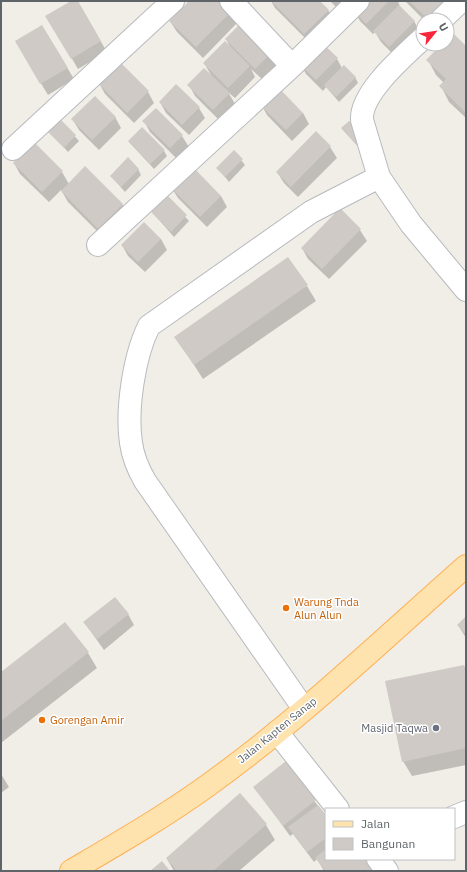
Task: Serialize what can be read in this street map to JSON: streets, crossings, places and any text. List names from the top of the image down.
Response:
{
  "streets": {
    "main road": ["Jalan Kapten Sanap"]
  },
  "places": ["Warung Tnda Alun Alun", "Gorengan Amir", "Masjid Taqwa"],
  "legend": ["Jalan", "Bangunan"],
  "north": "top right"
}
